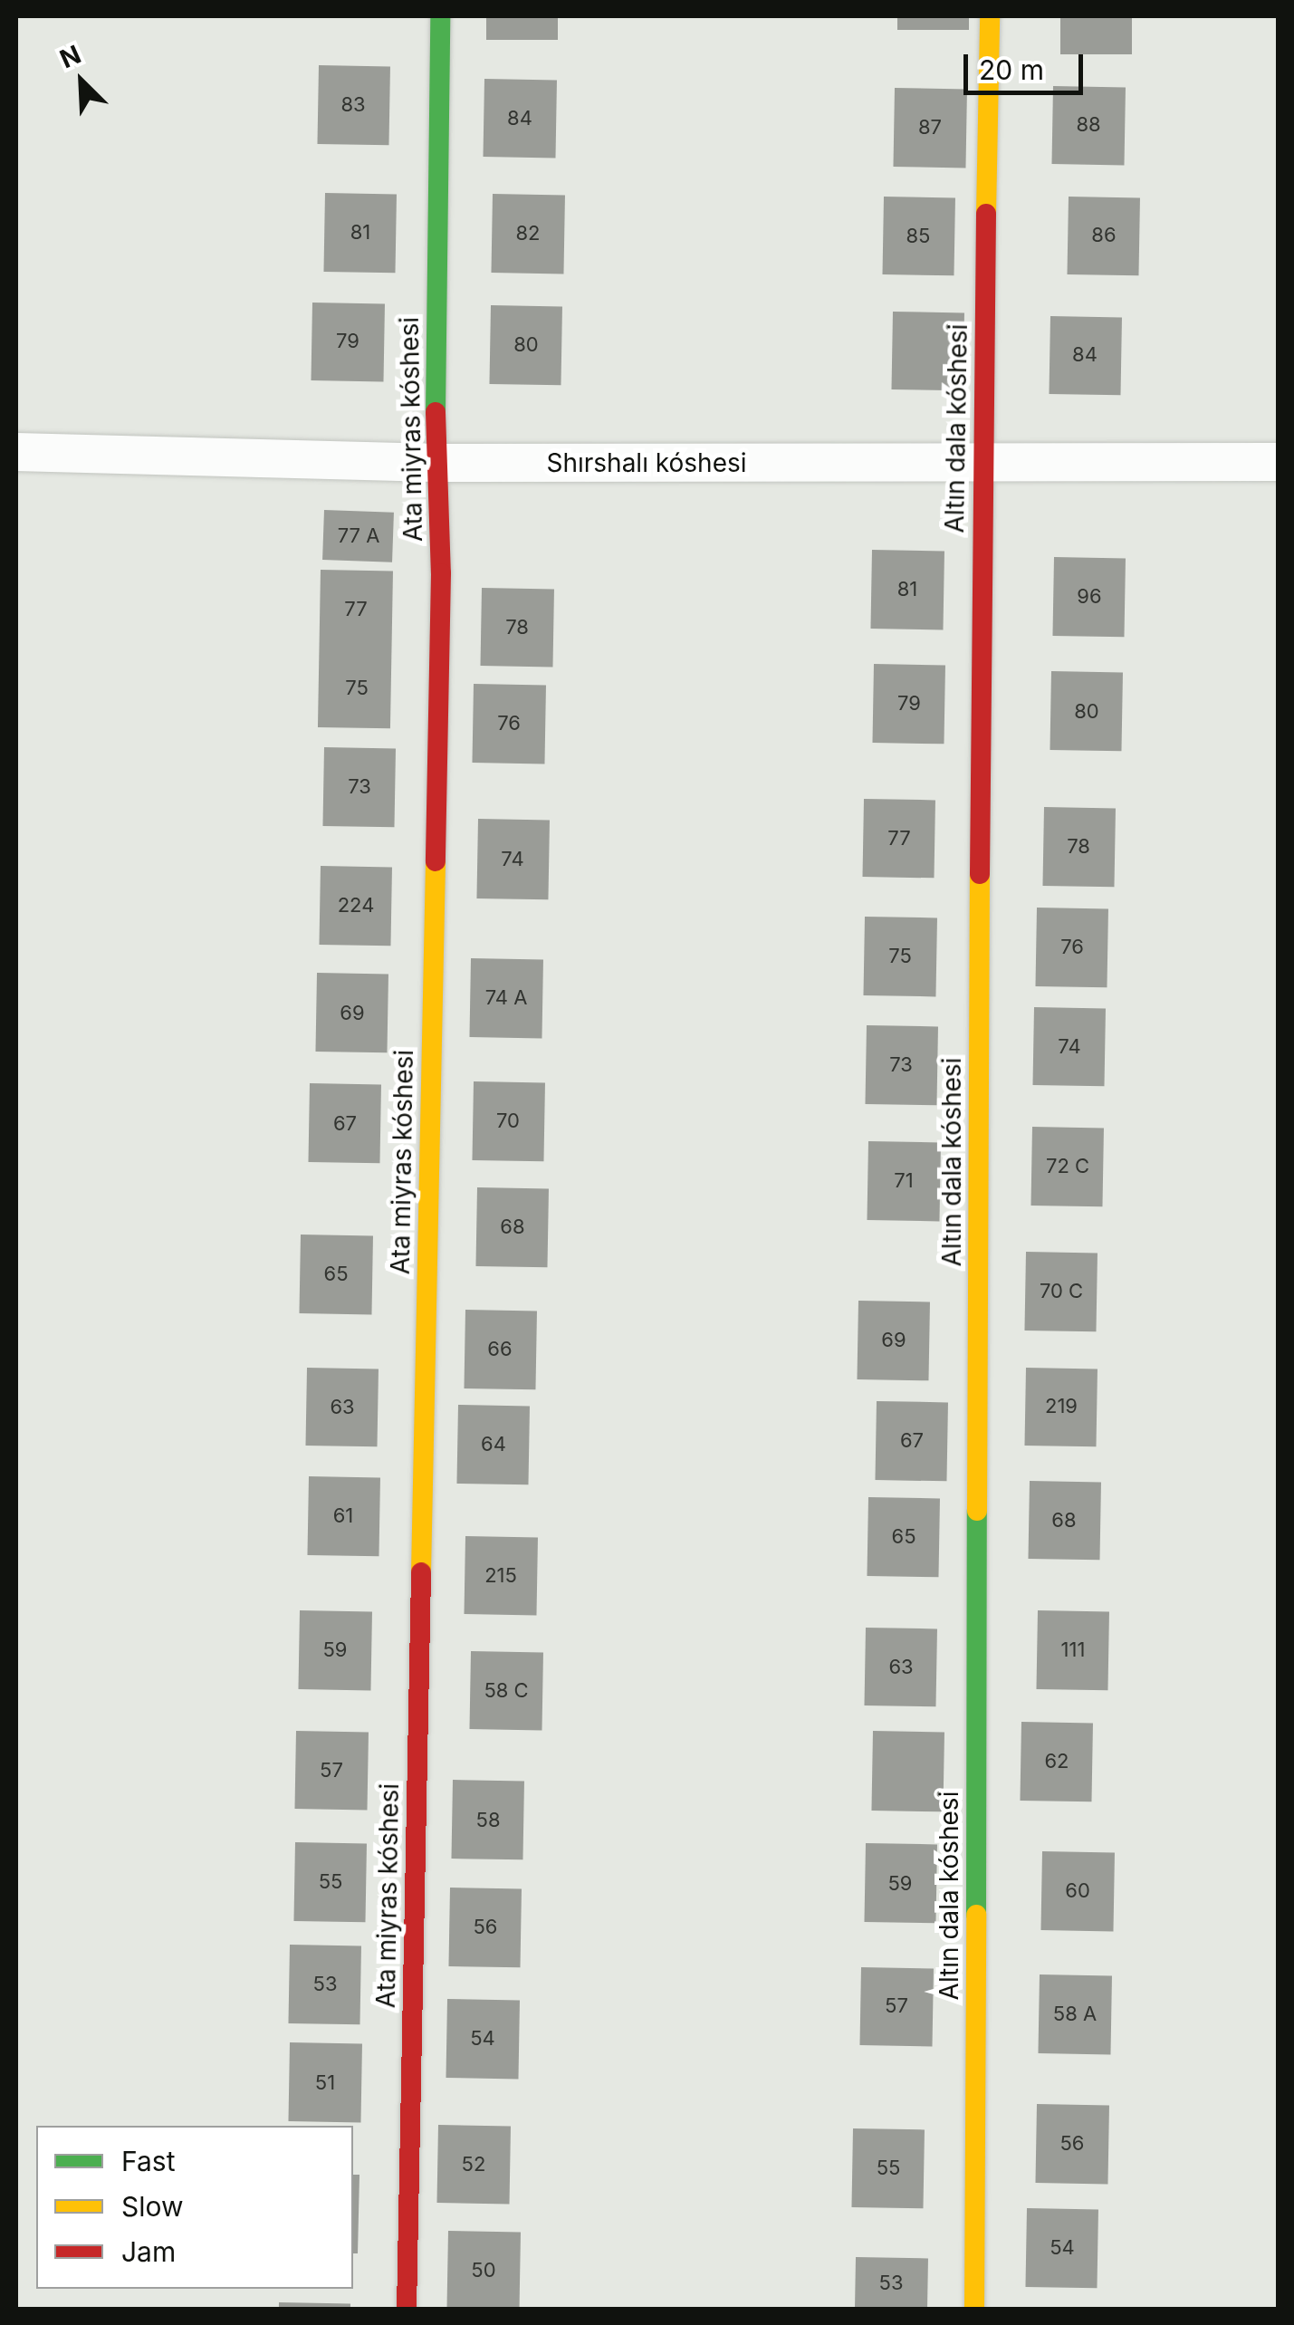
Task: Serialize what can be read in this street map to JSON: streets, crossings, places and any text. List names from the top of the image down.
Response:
{
  "streets": {
    "street": ["Altın dala kóshesi", "Ata miyras kóshesi", "Shırshalı kóshesi"]
  },
  "crossings": [
    ["Altın dala kóshesi", "Shırshalı kóshesi"],
    ["Ata miyras kóshesi", "Shırshalı kóshesi"]
  ],
  "house_numbers": [
    "83",
    "84",
    "88",
    "87",
    "81",
    "82",
    "86",
    "85",
    "79",
    "80",
    "84",
    "77 А",
    "81",
    "96",
    "77",
    "78",
    "75",
    "79",
    "80",
    "76",
    "73",
    "77",
    "78",
    "74",
    "224",
    "76",
    "75",
    "74 А",
    "69",
    "74",
    "73",
    "70",
    "67",
    "72 С",
    "71",
    "68",
    "65",
    "70 С",
    "69",
    "66",
    "219",
    "63",
    "67",
    "64",
    "61",
    "68",
    "65",
    "215",
    "59",
    "111",
    "63",
    "58 С",
    "62",
    "57",
    "58",
    "55",
    "59",
    "60",
    "56",
    "53",
    "57",
    "58 А",
    "54",
    "51",
    "56",
    "52",
    "55",
    "54",
    "50",
    "53"
  ],
  "legend": ["Fast", "Slow", "Jam"],
  "scale_bar": "20 m",
  "north": "top left"
}
